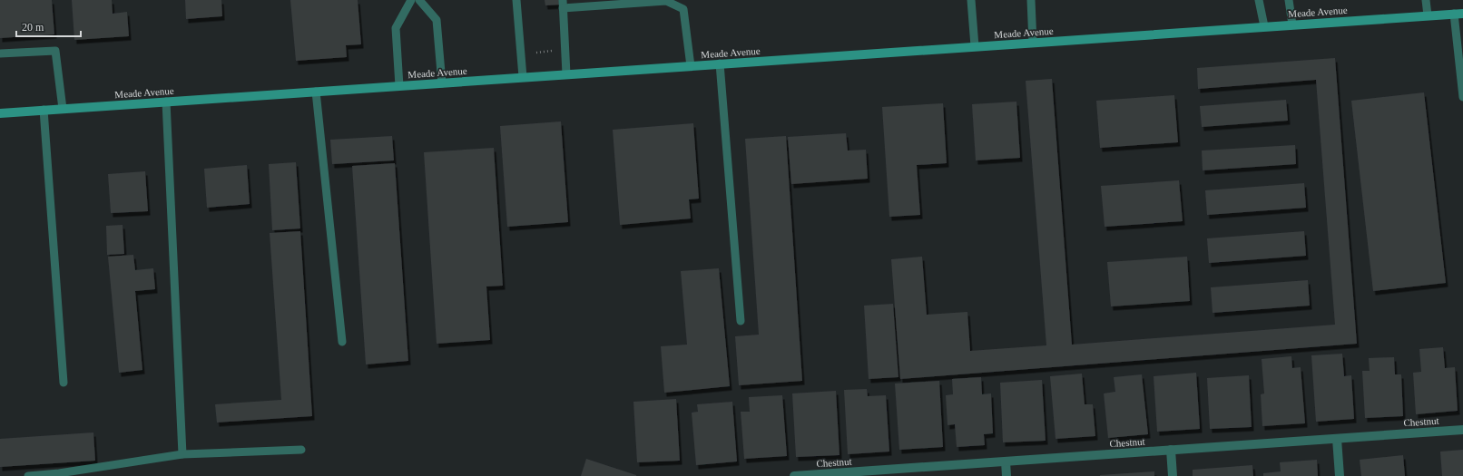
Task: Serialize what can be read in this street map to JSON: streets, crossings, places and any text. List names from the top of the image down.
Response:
{
  "streets": {
    "street": ["Meade Avenue", "Chestnut"]
  },
  "scale_bar": "20 m"
}
